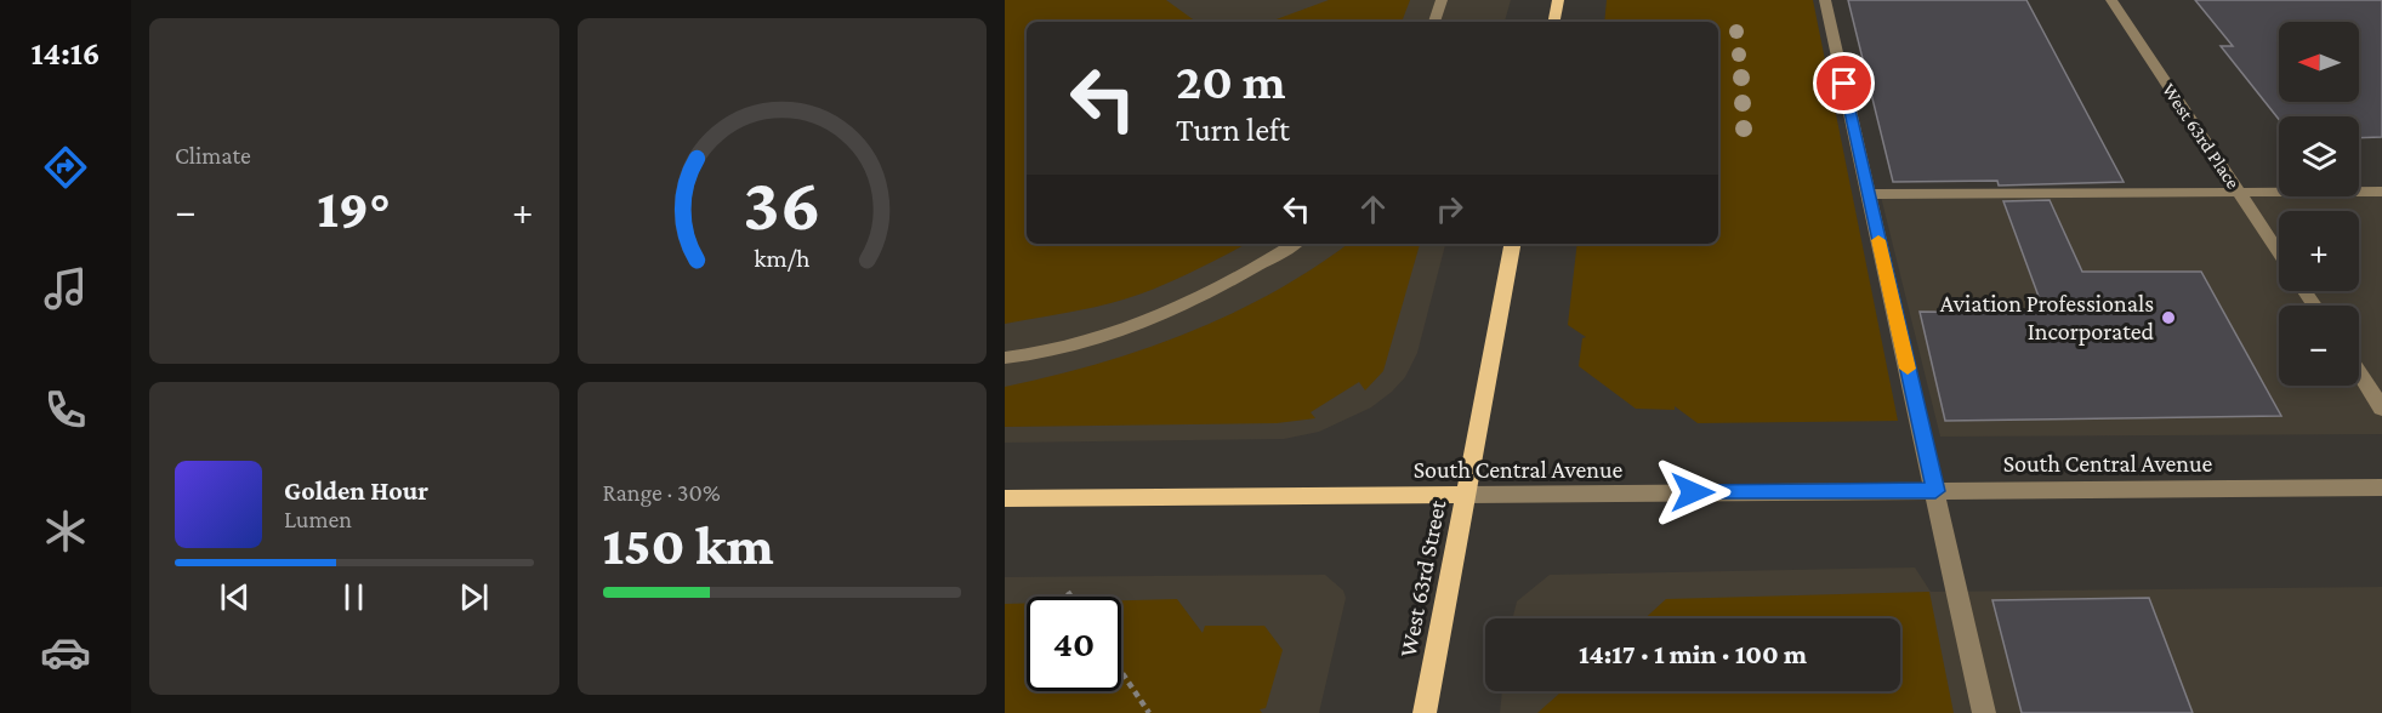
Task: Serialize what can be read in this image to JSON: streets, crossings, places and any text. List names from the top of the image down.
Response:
{
  "streets": {
    "main road": ["South Central Avenue", "West 63rd Street"],
    "street": ["West 63rd Place"]
  },
  "crossings": [
    ["South Central Avenue", "West 63rd Street"]
  ],
  "places": ["Aviation Professionals Incorporated"],
  "north": "left",
  "page": {
    "tabs": "14:16",
    "tile": [
      "Climate",
      ["Range · 30%", "150 km"]
    ],
    "map_buttons": ["+", "−"],
    "turn": ["20 m", "Turn left"],
    "heat": ["−", "19°", "+"],
    "song": ["Golden Hour", "Lumen"],
    "limit": "40",
    "trip": "14:17 · 1 min · 100 m",
    "gauge": ["36", "km/h"]
  }
}
